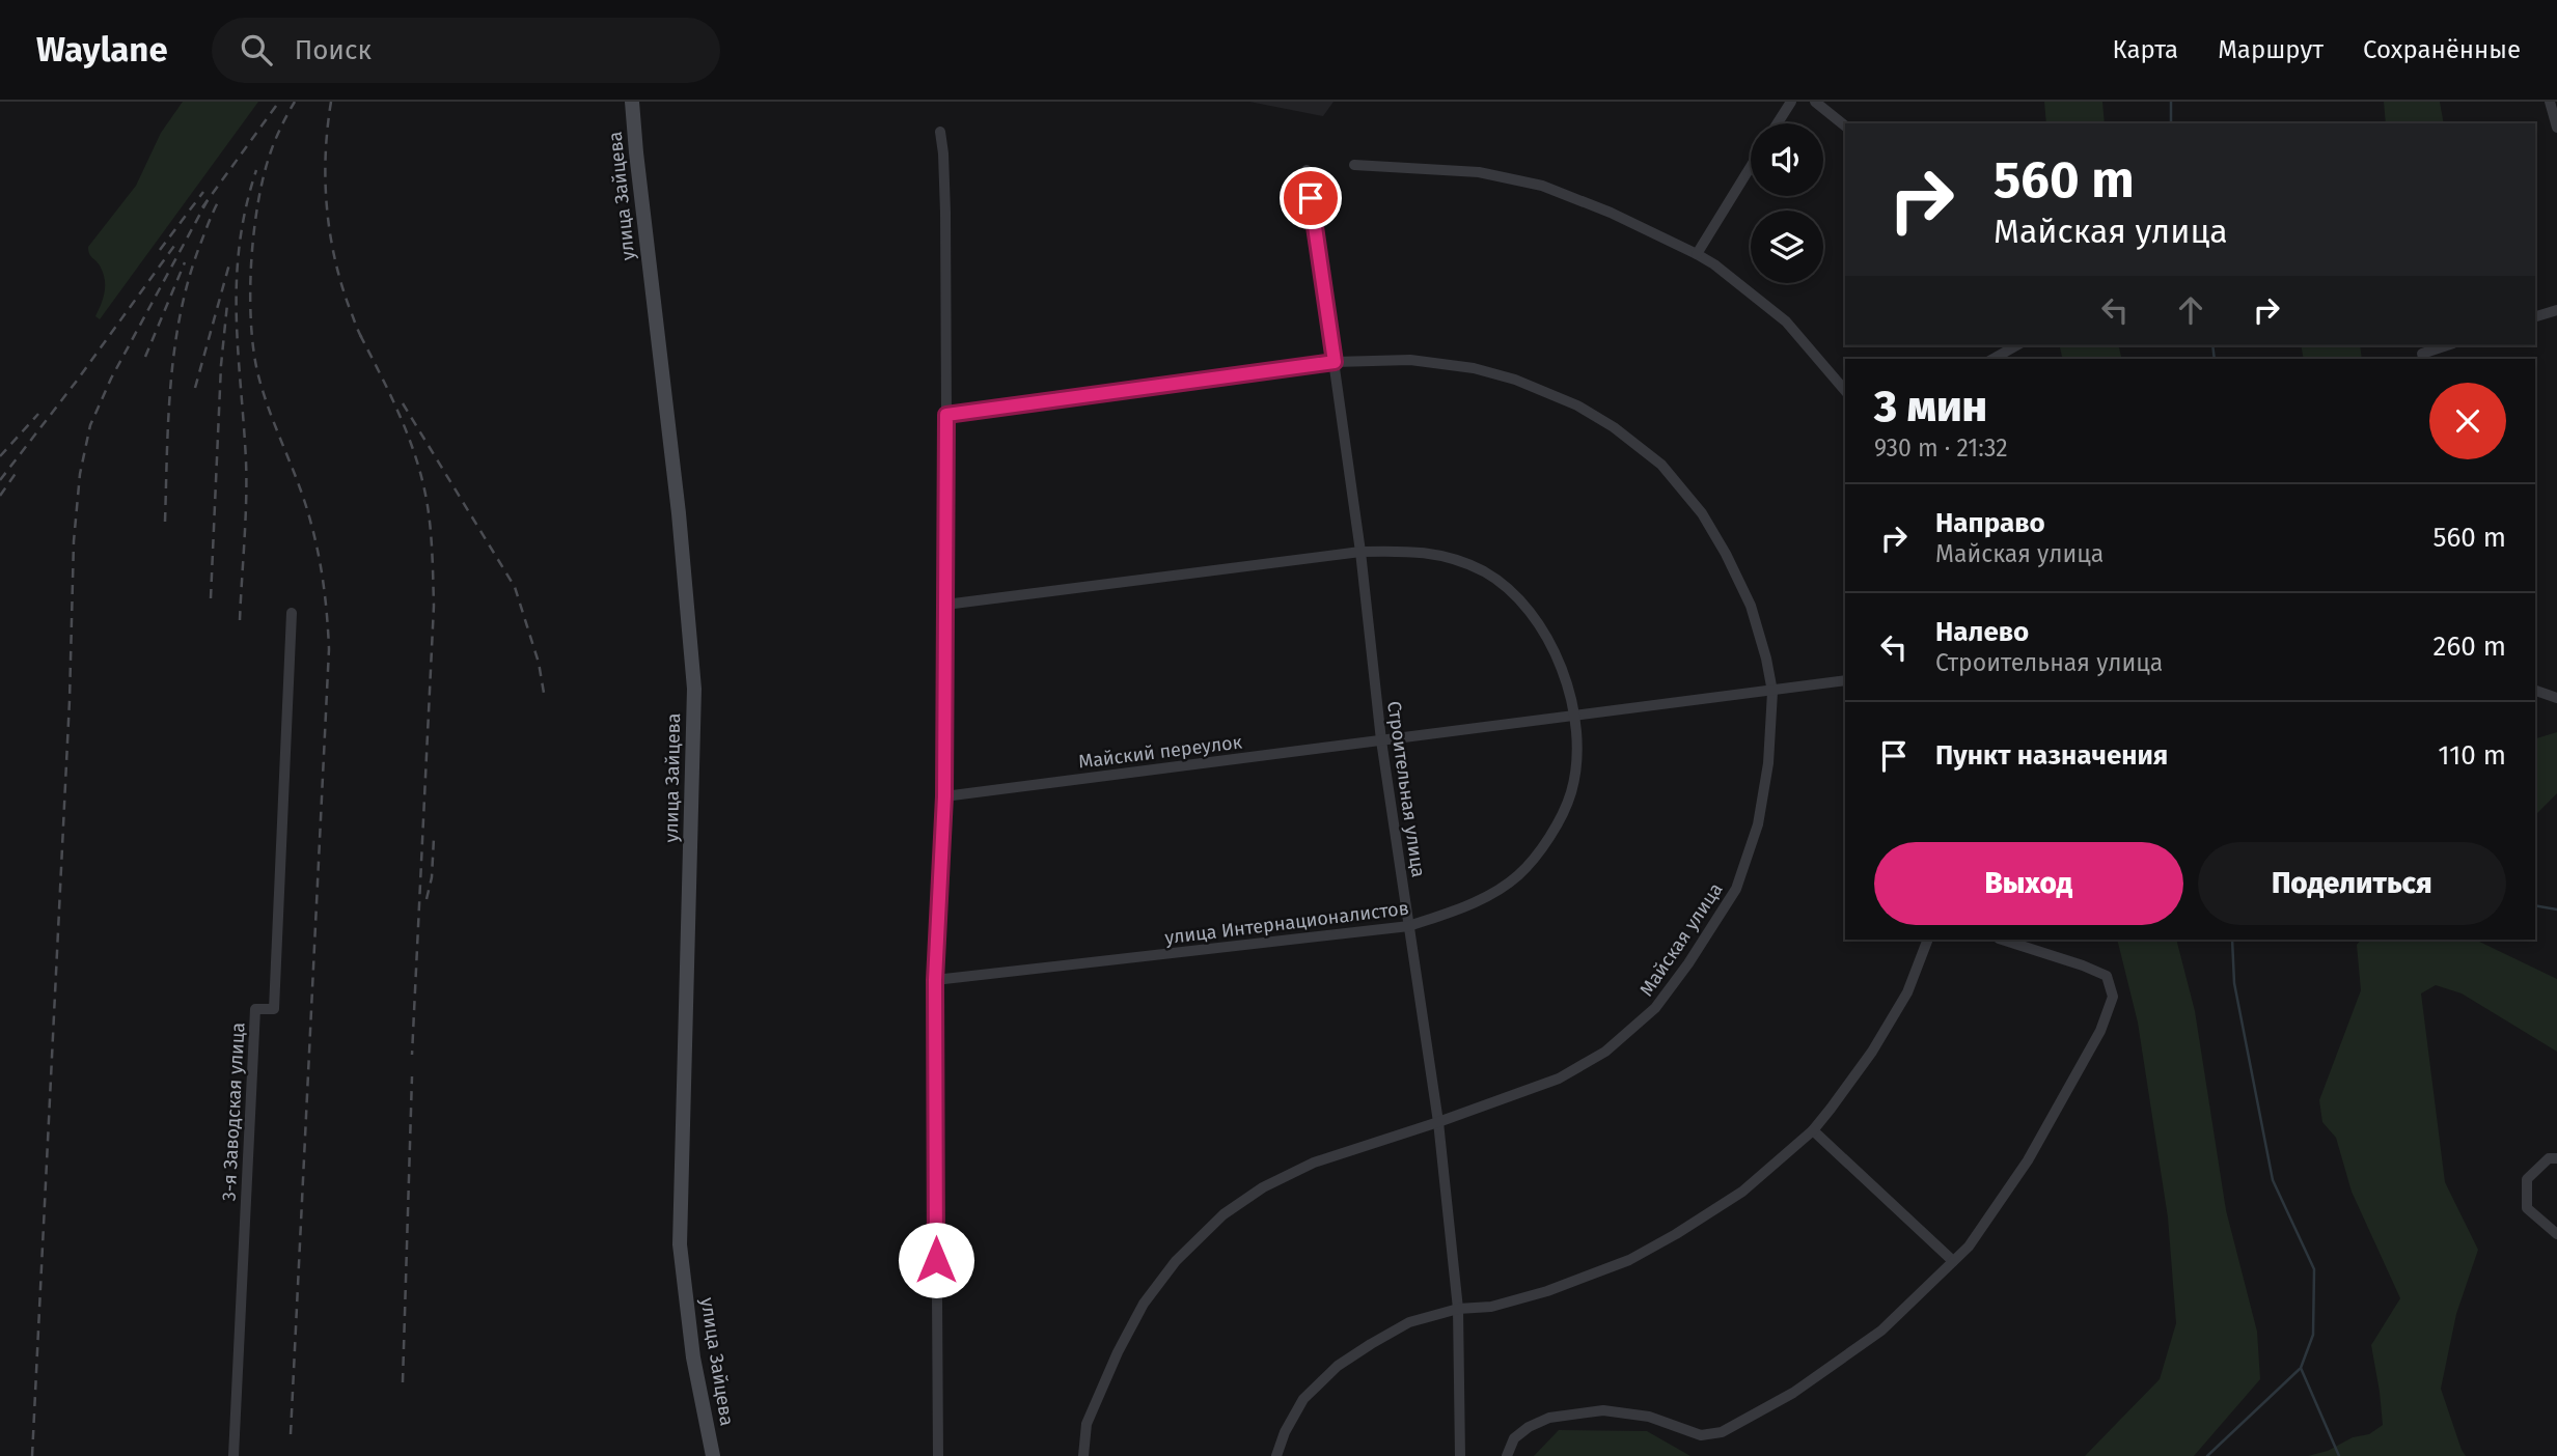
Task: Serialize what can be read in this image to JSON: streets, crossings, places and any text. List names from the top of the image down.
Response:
{
  "streets": {
    "street": [
      "улица Зайцева",
      "Майский переулок",
      "Строительная улица",
      "улица Интернационалистов",
      "Майская улица",
      "3-я Заводская улица"
    ]
  },
  "crossings": [
    ["Майский переулок", "Строительная улица"],
    ["Майский переулок", "улица Интернационалистов"],
    ["Майский переулок", "Майская улица"],
    ["Строительная улица", "улица Интернационалистов"],
    ["Строительная улица", "Майская улица"]
  ],
  "page": {
    "header": "Waylane",
    "search": "Поиск",
    "nav": ["Карта", "Маршрут", "Сохранённые"],
    "turn": ["560 m", "Майская улица"],
    "heading": ["3 мин", "930 m · 21:32"],
    "list": [
      {
        "name": "Направо",
        "note": "Майская улица",
        "value": "560 m"
      },
      {
        "name": "Налево",
        "note": "Строительная улица",
        "value": "260 m"
      },
      {
        "name": "Пункт назначения",
        "value": "110 m"
      }
    ],
    "buttons": ["Выход", "Поделиться"]
  }
}
